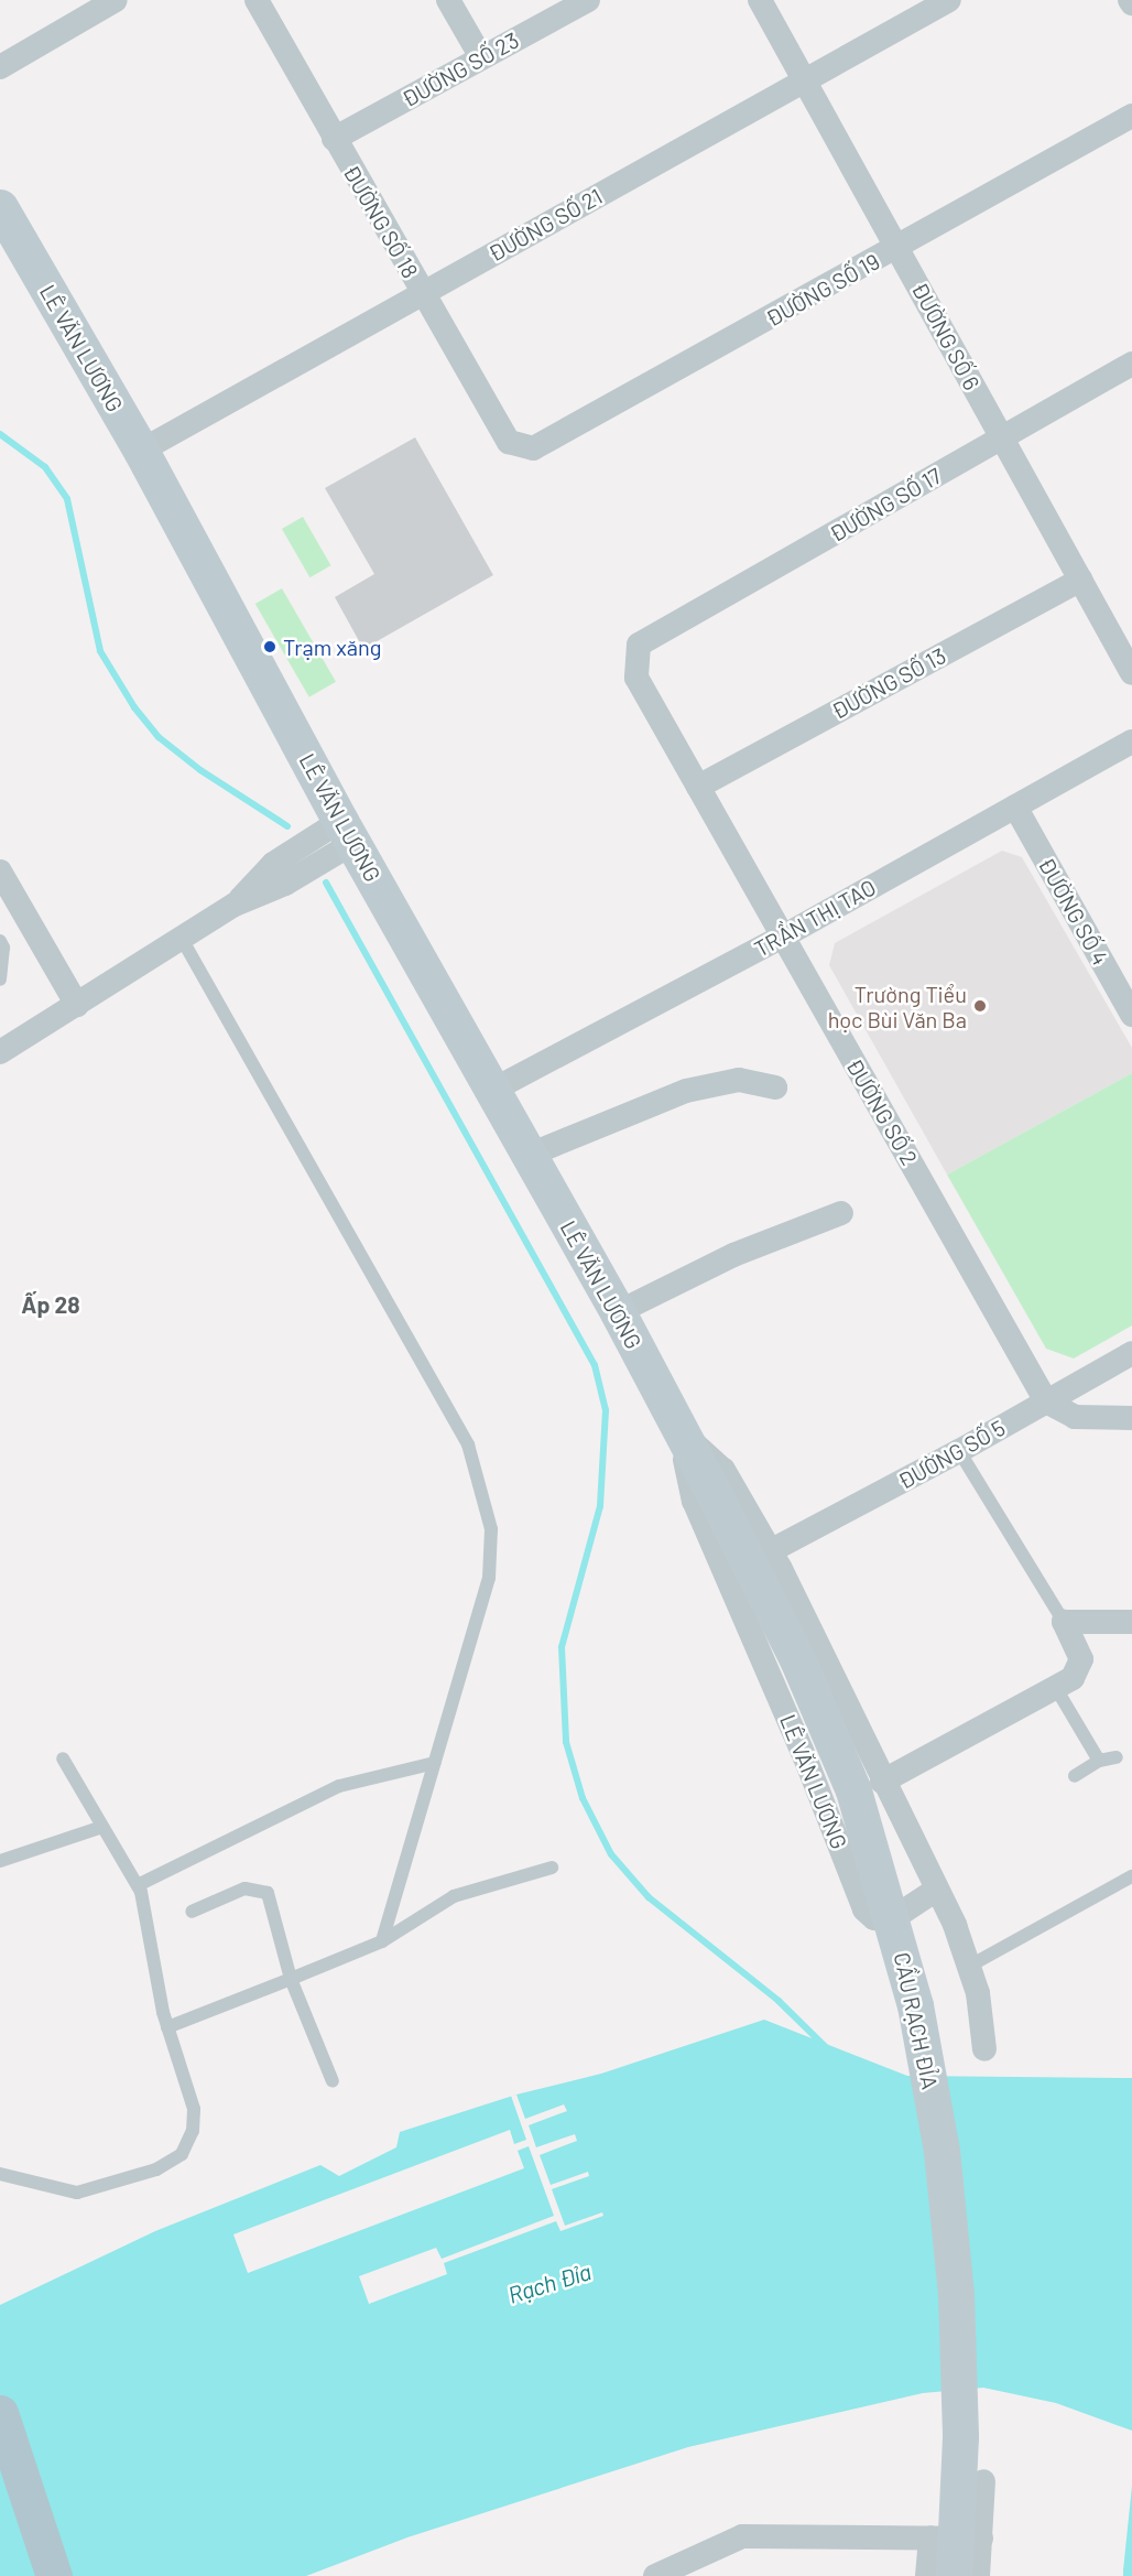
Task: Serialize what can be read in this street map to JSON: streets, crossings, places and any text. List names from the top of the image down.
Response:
{
  "streets": {
    "main road": ["LÊ VĂN LƯƠNG", "CẦU RẠCH ĐỈA"],
    "street": [
      "ĐƯỜNG SỐ 23",
      "ĐƯỜNG SỐ 18",
      "ĐƯỜNG SỐ 21",
      "ĐƯỜNG SỐ 19",
      "ĐƯỜNG SỐ 6",
      "ĐƯỜNG SỐ 17",
      "ĐƯỜNG SỐ 13",
      "ĐƯỜNG SỐ 4",
      "TRẦN THỊ TAO",
      "ĐƯỜNG SỐ 2",
      "ĐƯỜNG SỐ 5"
    ]
  },
  "crossings": [
    ["ĐƯỜNG SỐ 23", "ĐƯỜNG SỐ 18"],
    ["ĐƯỜNG SỐ 18", "ĐƯỜNG SỐ 21"],
    ["ĐƯỜNG SỐ 18", "ĐƯỜNG SỐ 19"],
    ["ĐƯỜNG SỐ 21", "ĐƯỜNG SỐ 6"],
    ["ĐƯỜNG SỐ 21", "LÊ VĂN LƯƠNG"],
    ["ĐƯỜNG SỐ 19", "ĐƯỜNG SỐ 6"],
    ["ĐƯỜNG SỐ 6", "ĐƯỜNG SỐ 17"],
    ["ĐƯỜNG SỐ 6", "ĐƯỜNG SỐ 13"],
    ["LÊ VĂN LƯƠNG", "TRẦN THỊ TAO"],
    ["LÊ VĂN LƯƠNG", "ĐƯỜNG SỐ 5"],
    ["LÊ VĂN LƯƠNG", "CẦU RẠCH ĐỈA"],
    ["ĐƯỜNG SỐ 17", "ĐƯỜNG SỐ 2"],
    ["ĐƯỜNG SỐ 13", "ĐƯỜNG SỐ 2"],
    ["ĐƯỜNG SỐ 4", "TRẦN THỊ TAO"],
    ["TRẦN THỊ TAO", "ĐƯỜNG SỐ 2"],
    ["ĐƯỜNG SỐ 2", "ĐƯỜNG SỐ 5"]
  ],
  "districts": ["Ấp 28"],
  "water": ["Rạch Đỉa"],
  "places": ["Trạm xăng", "Trường Tiểu học Bùi Văn Ba"]
}
